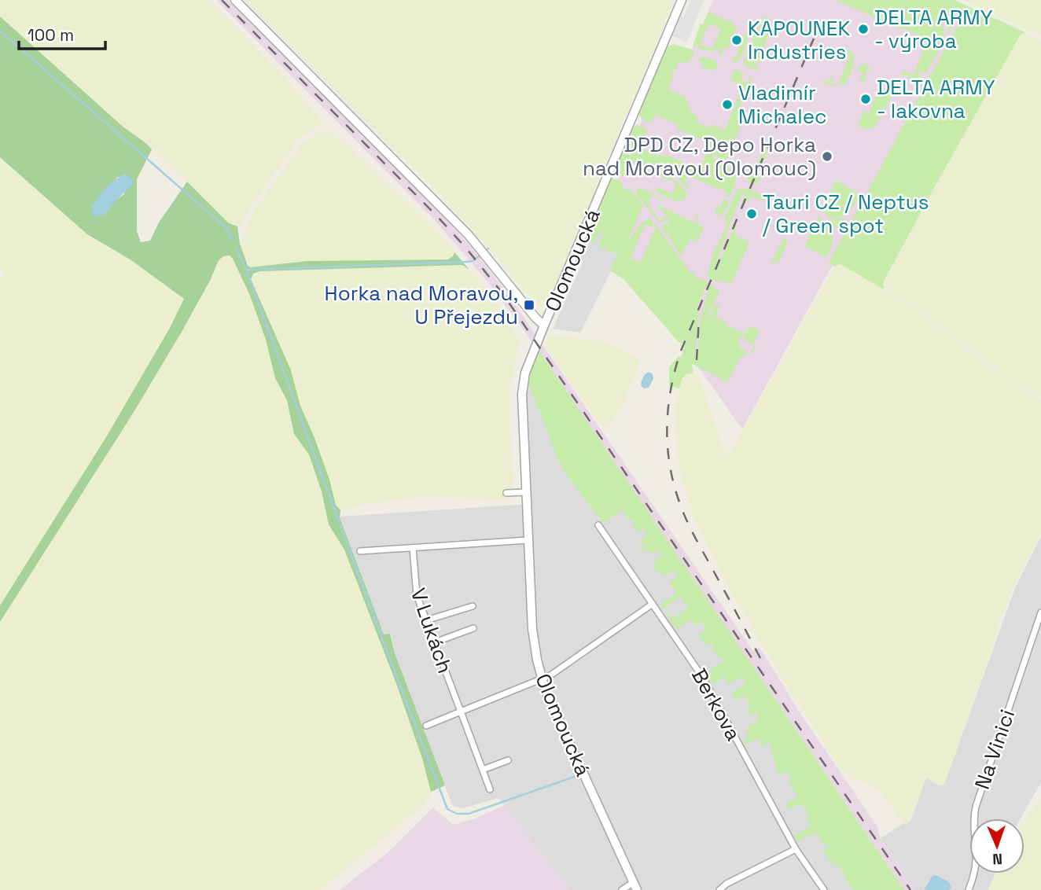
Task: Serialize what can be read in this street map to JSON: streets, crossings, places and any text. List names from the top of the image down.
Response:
{
  "streets": {
    "street": [
      "Olomoucká",
      "V Lukách",
      "Berkova",
      "Na Vinici"
    ]
  },
  "places": {
    "other": [
      "DELTA ARMY - výroba",
      "KAPOUNEK Industries",
      "DELTA ARMY - lakovna",
      "Vladimír Michalec",
      "DPD CZ, Depo Horka nad Moravou (Olomouc)",
      "Tauri CZ / Neptus / Green spot"
    ],
    "transit": ["Horka nad Moravou, U Přejezdu"]
  },
  "scale_bar": "100 m",
  "north": "bottom"
}
